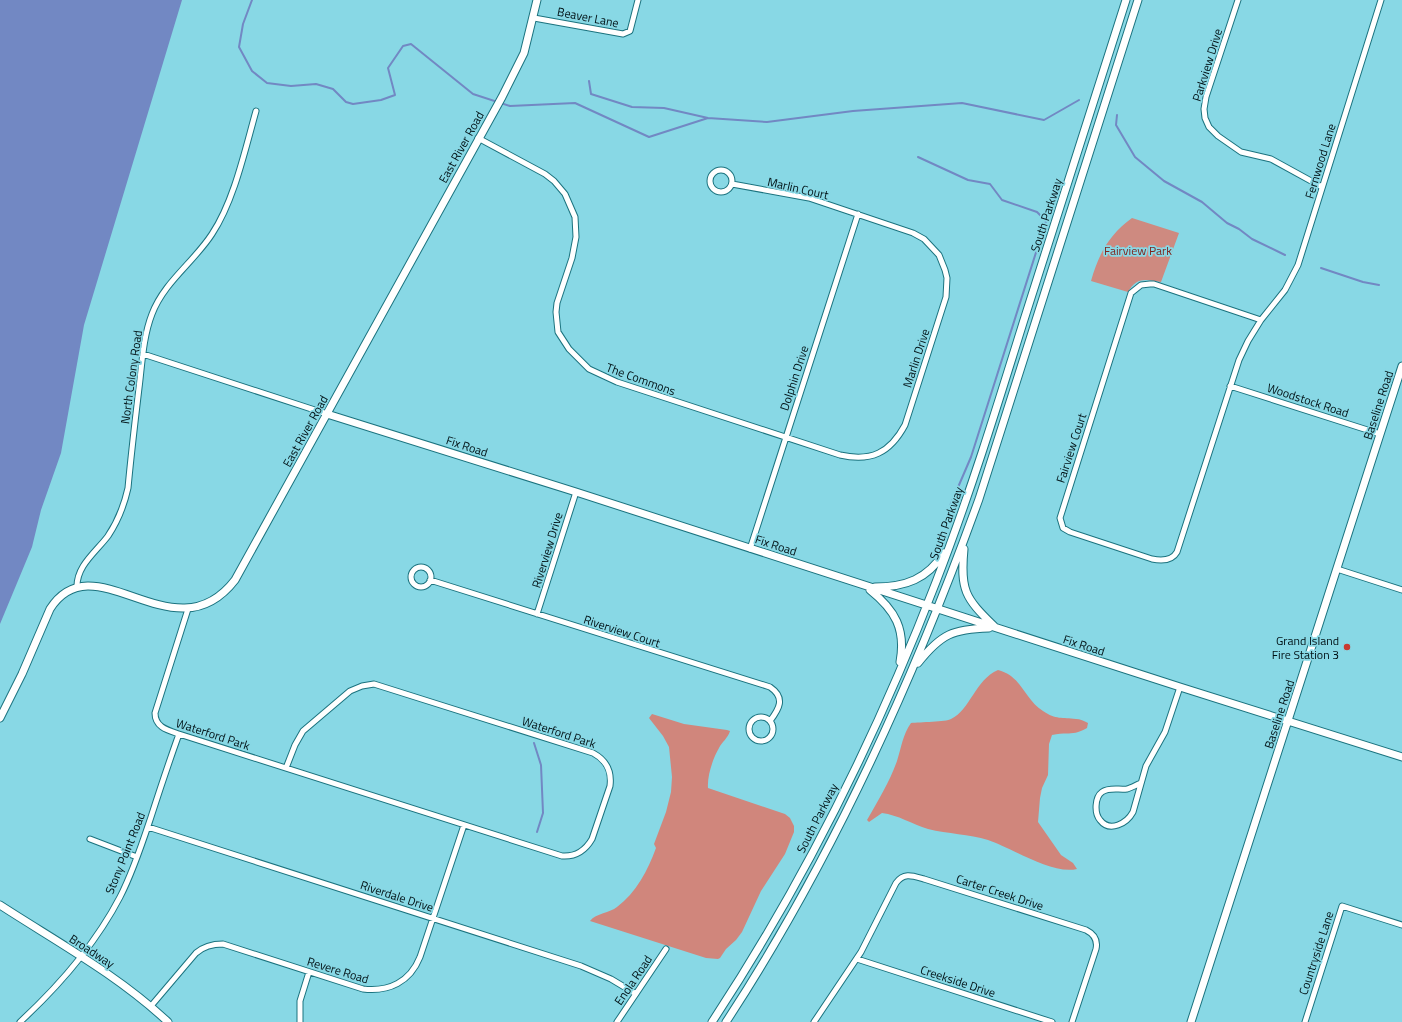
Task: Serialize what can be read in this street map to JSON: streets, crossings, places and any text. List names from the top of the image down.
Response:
{
  "streets": {
    "main road": [
      "East River Road",
      "South Parkway",
      "Baseline Road",
      "Fix Road",
      "Broadway"
    ],
    "street": [
      "Beaver Lane",
      "Parkview Drive",
      "Fernwood Lane",
      "Marlin Court",
      "Marlin Drive",
      "North Colony Road",
      "Dolphin Drive",
      "The Commons",
      "Woodstock Road",
      "Fairview Court",
      "Riverview Drive",
      "Riverview Court",
      "Waterford Park",
      "Stony Point Road",
      "Carter Creek Drive",
      "Riverdale Drive",
      "Countryside Lane",
      "Revere Road",
      "Enola Road",
      "Creekside Drive"
    ]
  },
  "crossings": [
    ["Beaver Lane", "East River Road"],
    ["Parkview Drive", "Fernwood Lane"],
    ["East River Road", "North Colony Road"],
    ["East River Road", "The Commons"],
    ["East River Road", "Fix Road"],
    ["East River Road", "Waterford Park"],
    ["Fernwood Lane", "Fairview Court"],
    ["Marlin Court", "Marlin Drive"],
    ["Marlin Court", "Dolphin Drive"],
    ["South Parkway", "Fix Road"],
    ["Marlin Drive", "Dolphin Drive"],
    ["Marlin Drive", "The Commons"],
    ["North Colony Road", "Fix Road"],
    ["Dolphin Drive", "The Commons"],
    ["Dolphin Drive", "Fix Road"],
    ["Woodstock Road", "Baseline Road"],
    ["Woodstock Road", "Fairview Court"],
    ["Baseline Road", "Fix Road"],
    ["Fix Road", "Riverview Drive"],
    ["Riverview Drive", "Riverview Court"],
    ["Waterford Park", "Stony Point Road"],
    ["Waterford Park", "Revere Road"],
    ["Stony Point Road", "Riverdale Drive"],
    ["Stony Point Road", "Broadway"],
    ["Carter Creek Drive", "Creekside Drive"],
    ["Riverdale Drive", "Revere Road"],
    ["Riverdale Drive", "Enola Road"],
    ["Broadway", "Revere Road"]
  ],
  "parks": ["Fairview Park"],
  "places": ["Grand Island Fire Station 3"]
}
